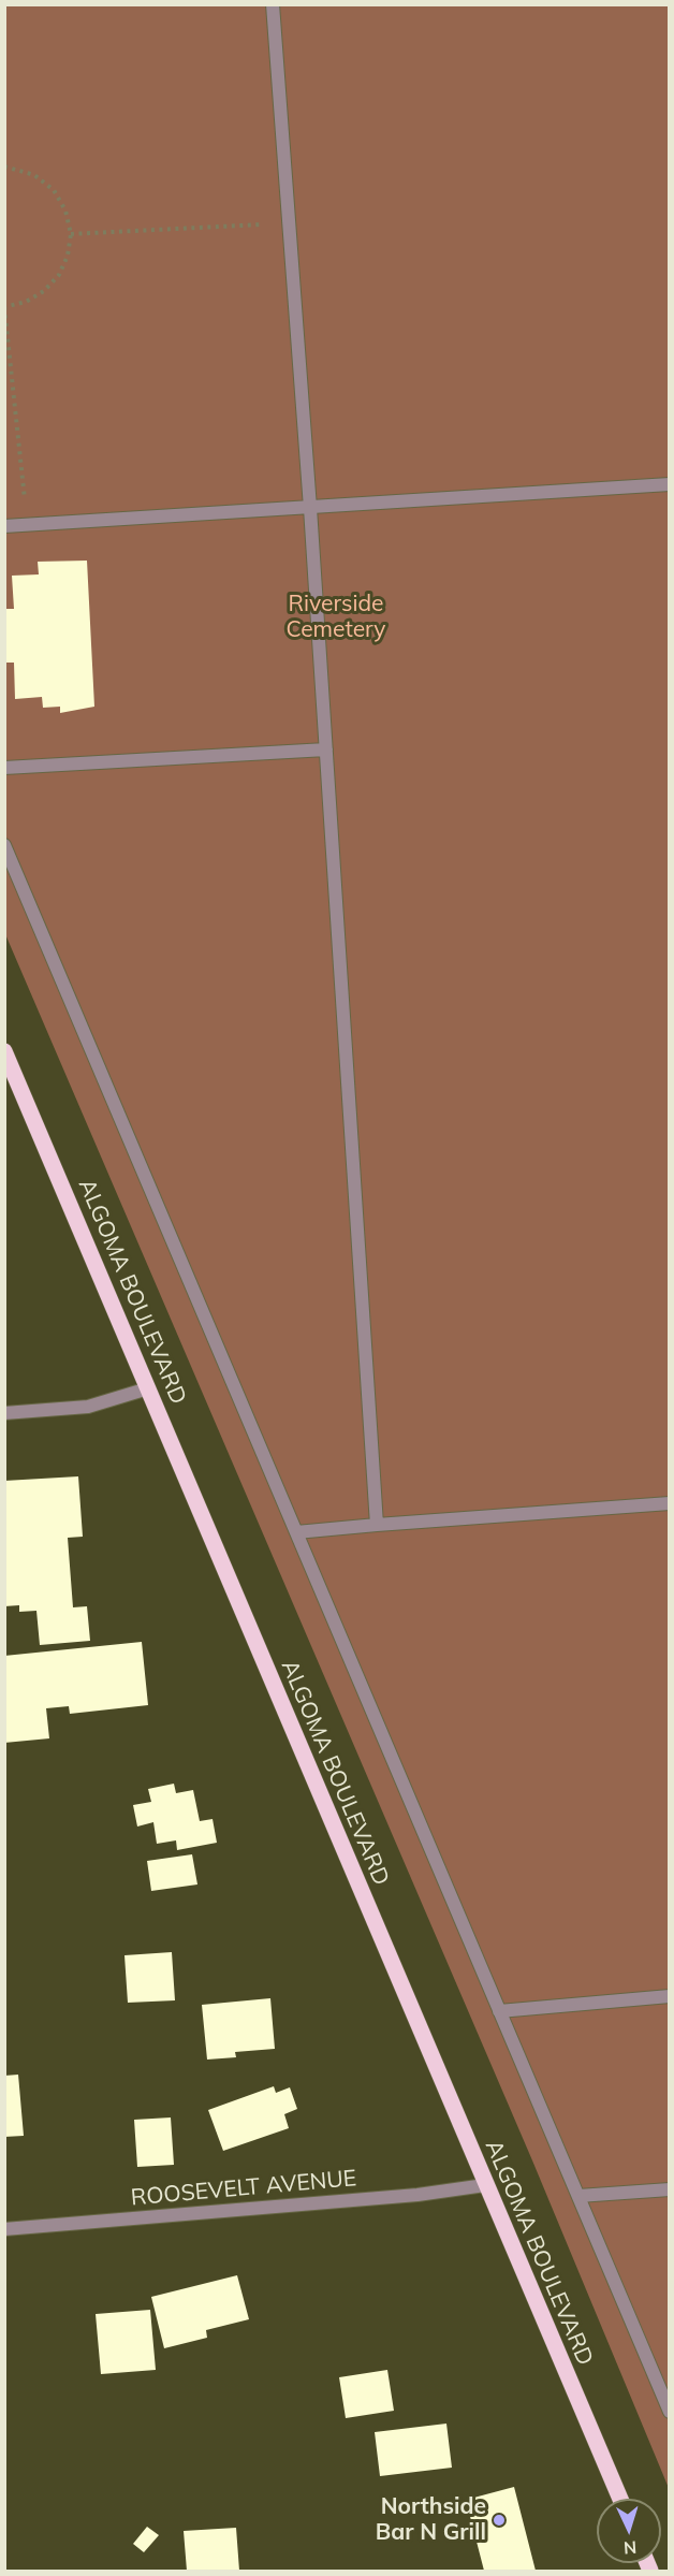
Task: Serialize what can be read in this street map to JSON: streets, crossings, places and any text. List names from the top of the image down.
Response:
{
  "streets": {
    "main road": ["ALGOMA BOULEVARD"],
    "street": ["ROOSEVELT AVENUE"]
  },
  "crossings": [
    ["ALGOMA BOULEVARD", "ROOSEVELT AVENUE"]
  ],
  "parks": ["Riverside Cemetery"],
  "places": ["Northside Bar N Grill"],
  "north": "bottom"
}
